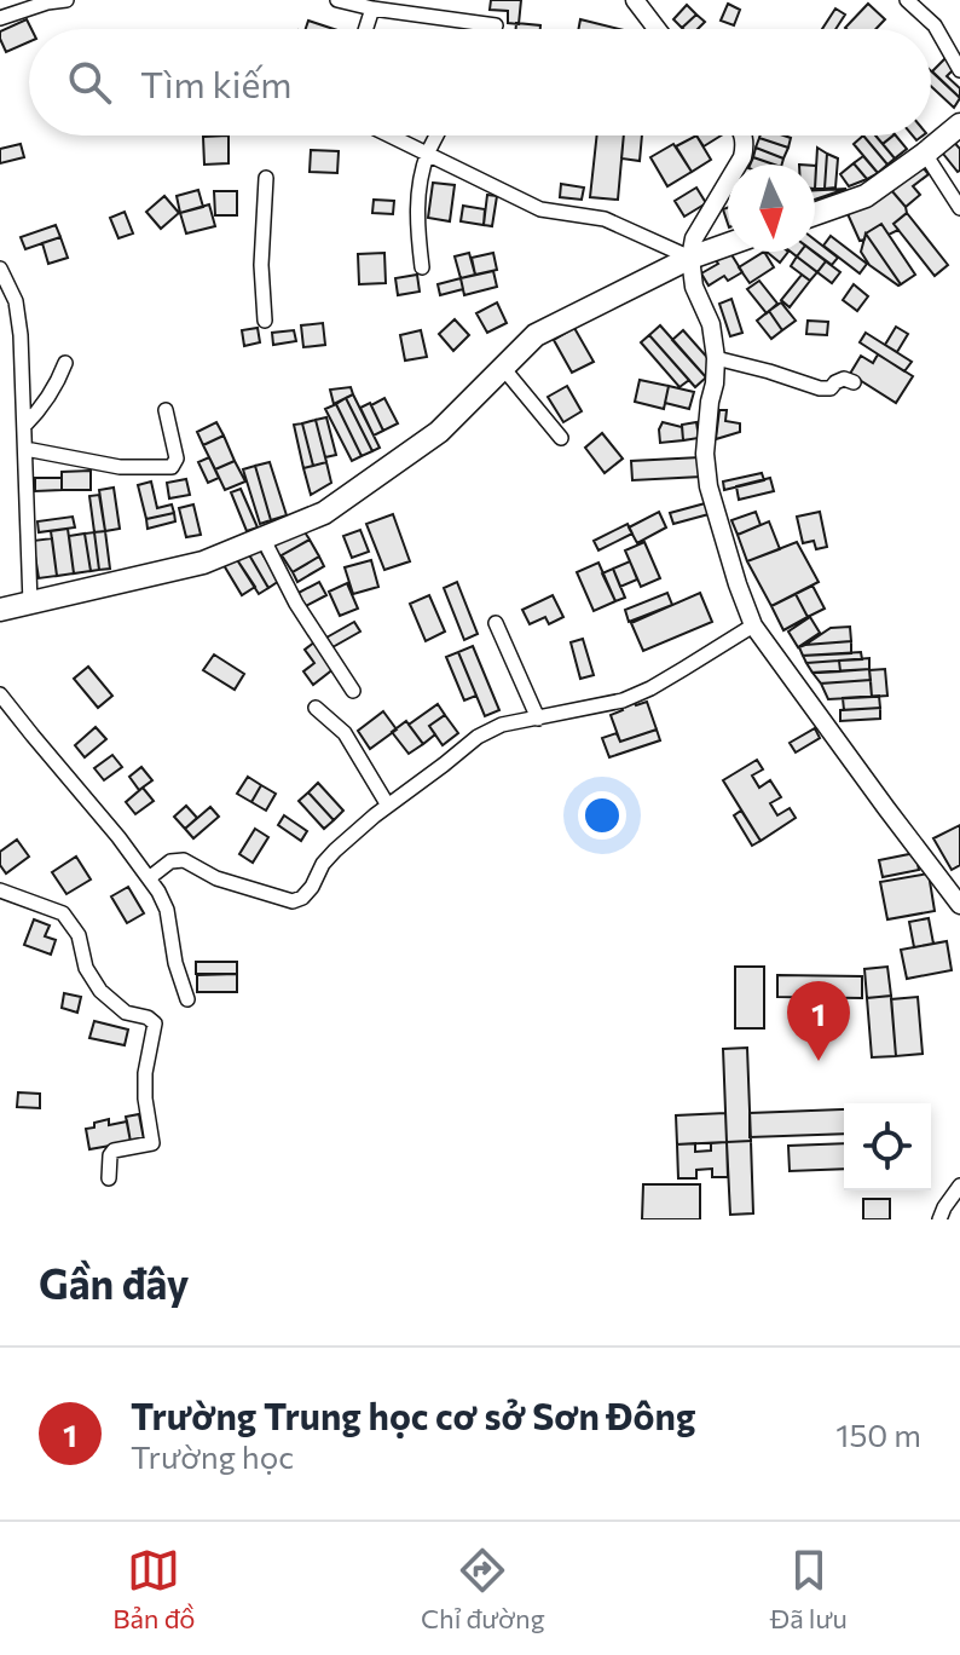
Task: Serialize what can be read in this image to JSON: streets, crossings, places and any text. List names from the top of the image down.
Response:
{
  "north": "bottom",
  "page": {
    "search": "Tìm kiếm",
    "pins": "1",
    "heading": "Gần đây",
    "list": [
      {
        "mark": "1",
        "name": "Trường Trung học cơ sở Sơn Đông",
        "note": "Trường học",
        "value": "150 m"
      }
    ],
    "nav": ["Bản đồ", "Chỉ đường", "Đã lưu"]
  }
}
